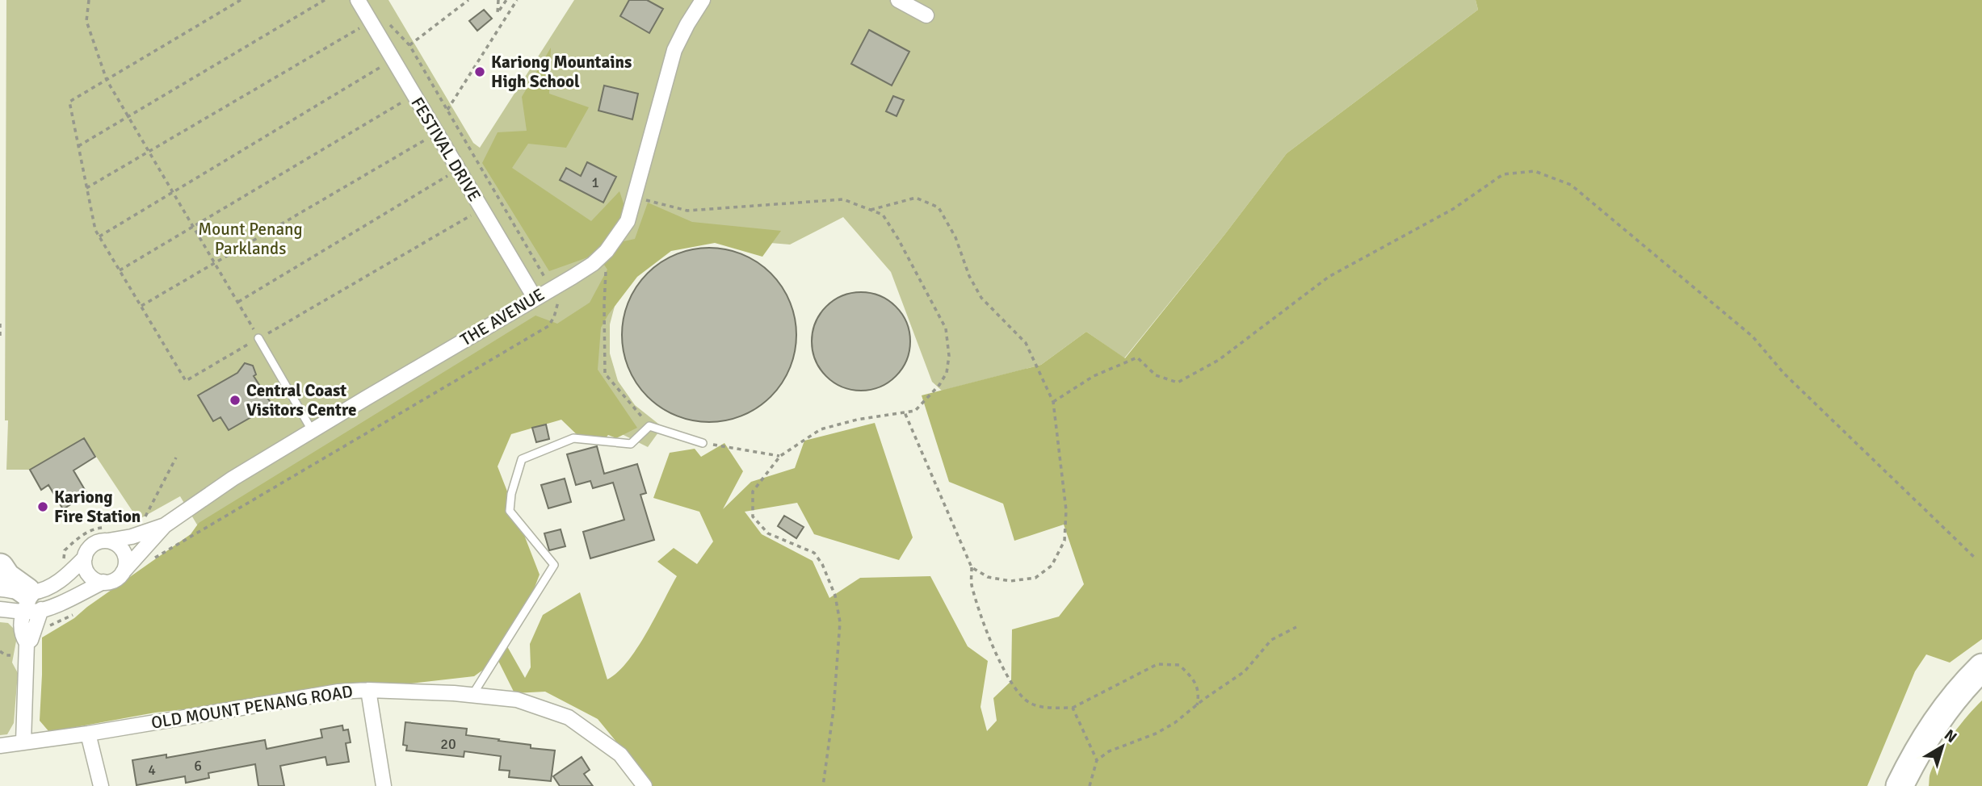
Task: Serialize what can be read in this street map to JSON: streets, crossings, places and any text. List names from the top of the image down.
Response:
{
  "streets": {
    "street": ["FESTIVAL DRIVE", "THE AVENUE", "OLD MOUNT PENANG ROAD"]
  },
  "crossings": [
    ["FESTIVAL DRIVE", "THE AVENUE"]
  ],
  "parks": ["Mount Penang Parklands"],
  "places": ["Kariong Mountains High School", "Central Coast Visitors Centre", "Kariong Fire Station"],
  "house_numbers": [
    "1",
    "20",
    "6",
    "4"
  ],
  "north": "top right"
}
